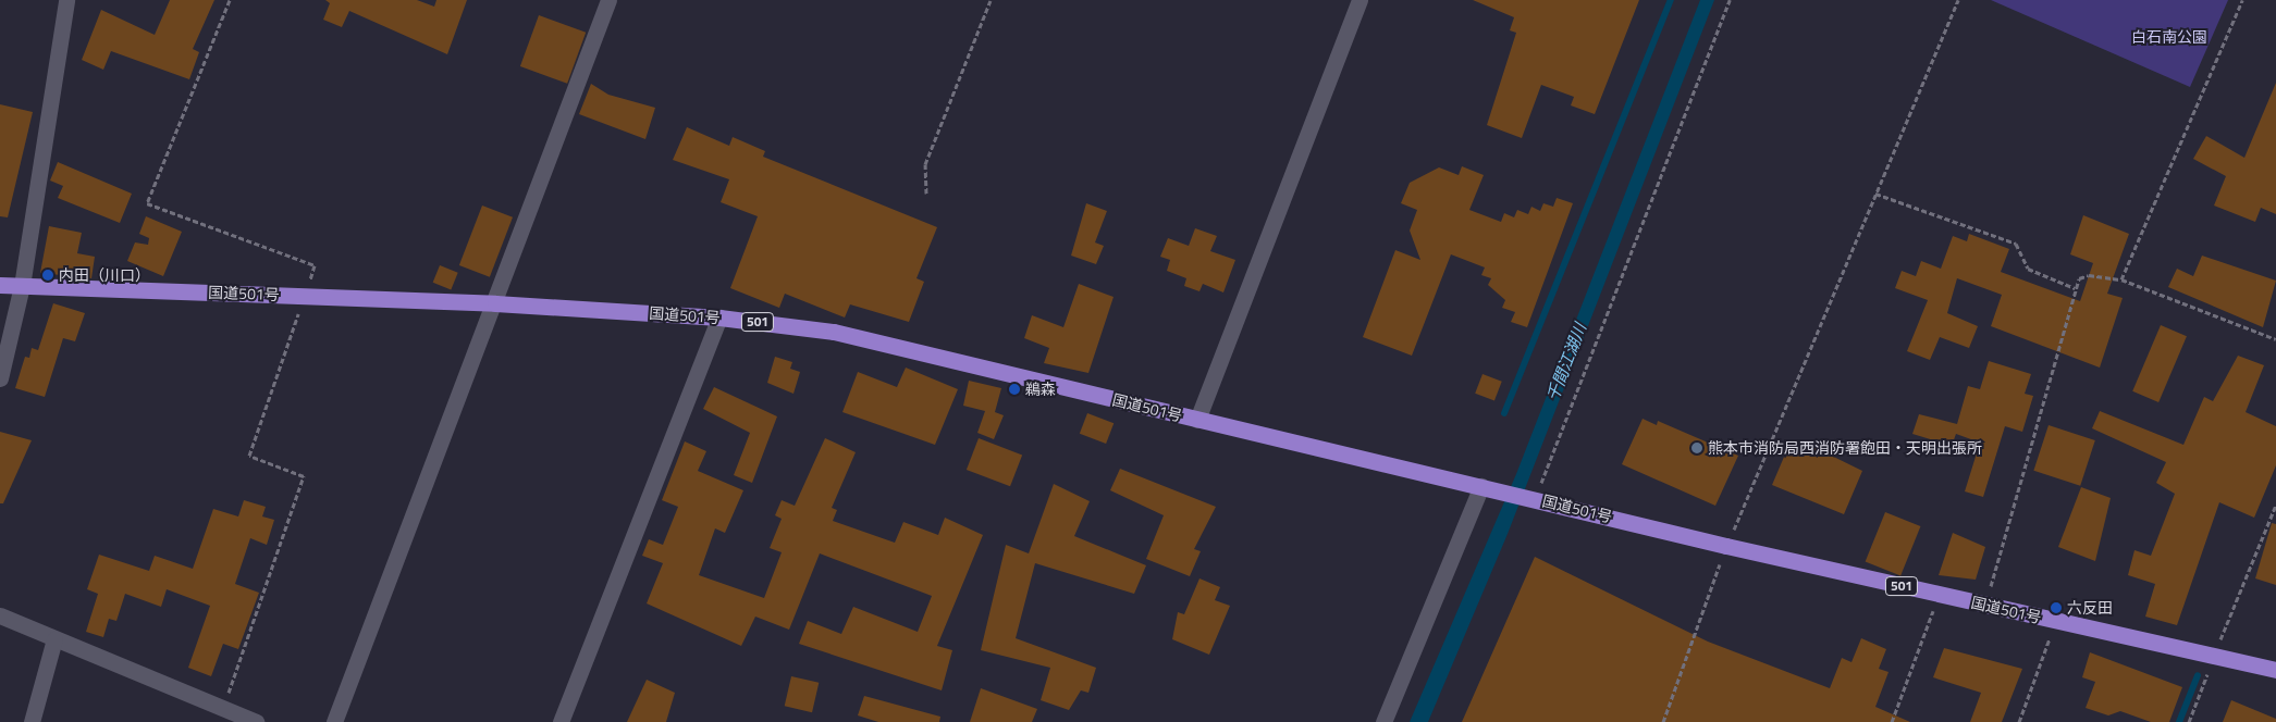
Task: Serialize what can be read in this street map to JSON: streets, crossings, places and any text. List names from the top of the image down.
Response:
{
  "streets": {
    "highway": ["国道501号", "501"]
  },
  "water": ["千間江湖川"],
  "parks": ["白石南公園"],
  "places": [
    "内田（川口）",
    "鵜森",
    "熊本市消防局西消防署飽田・天明出張所",
    "六反田"
  ]
}
